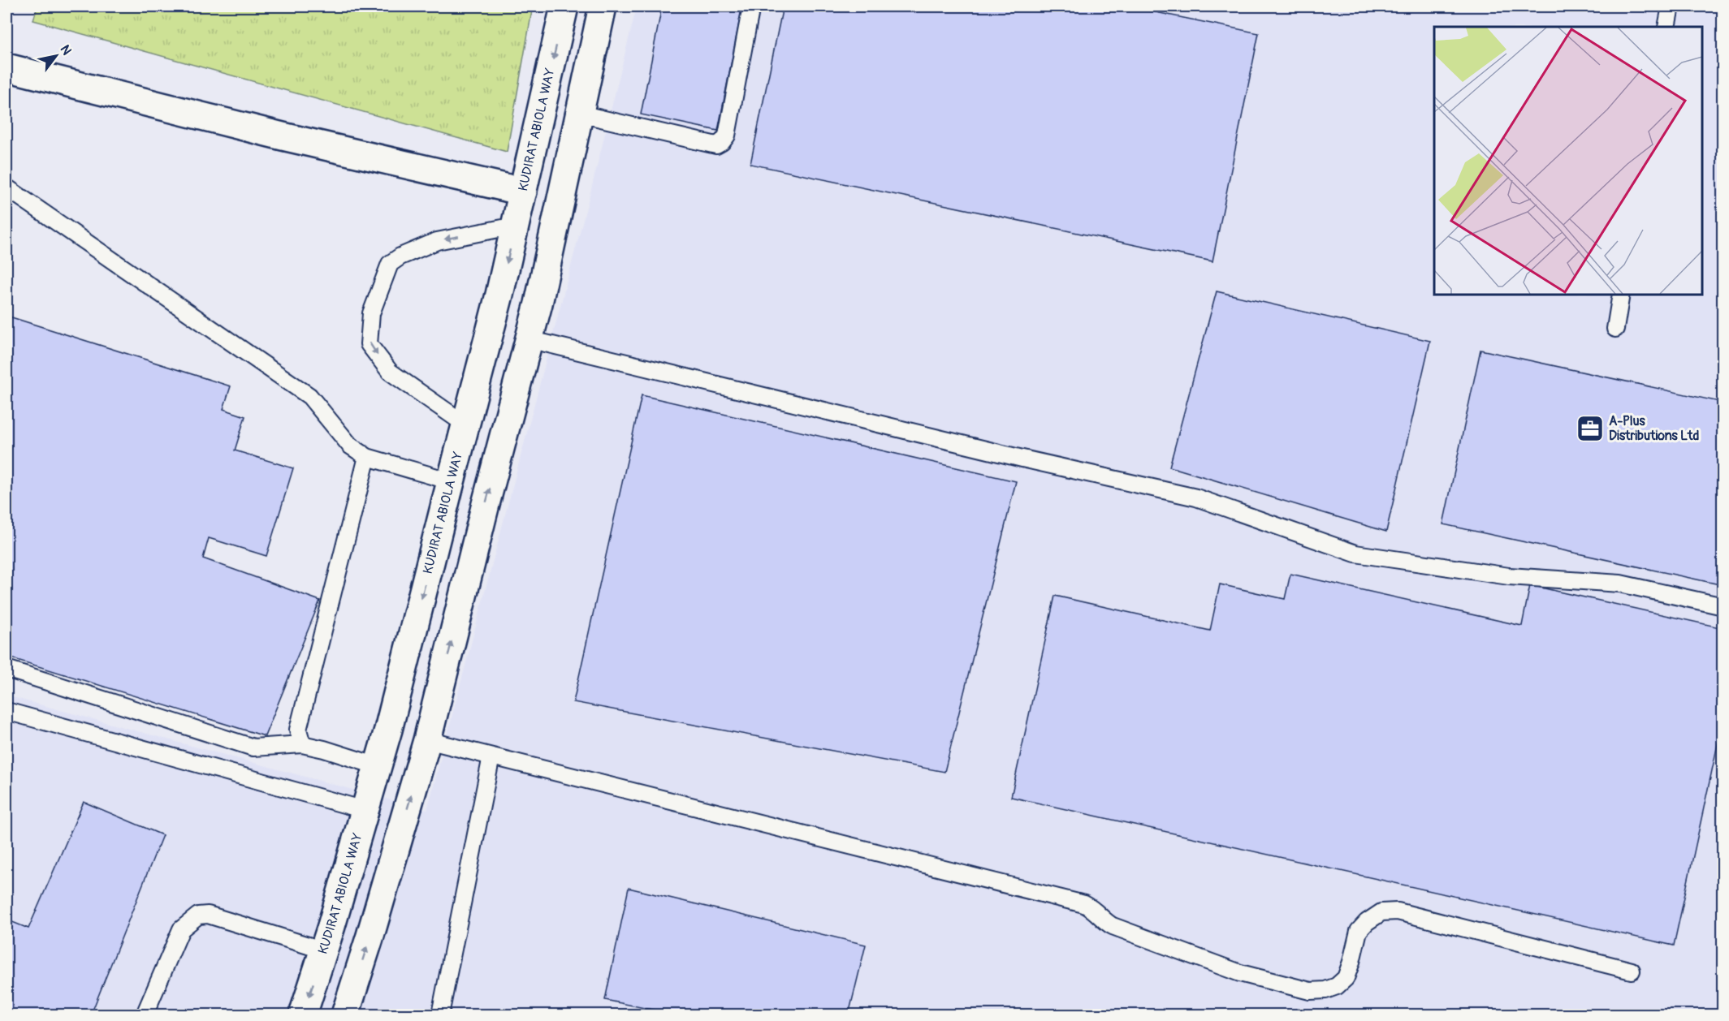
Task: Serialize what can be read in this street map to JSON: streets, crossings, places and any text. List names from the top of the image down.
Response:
{
  "streets": {
    "main road": ["KUDIRAT ABIOLA WAY"]
  },
  "places": {
    "office": ["A-Plus Distributions Ltd"]
  },
  "north": "top right"
}
